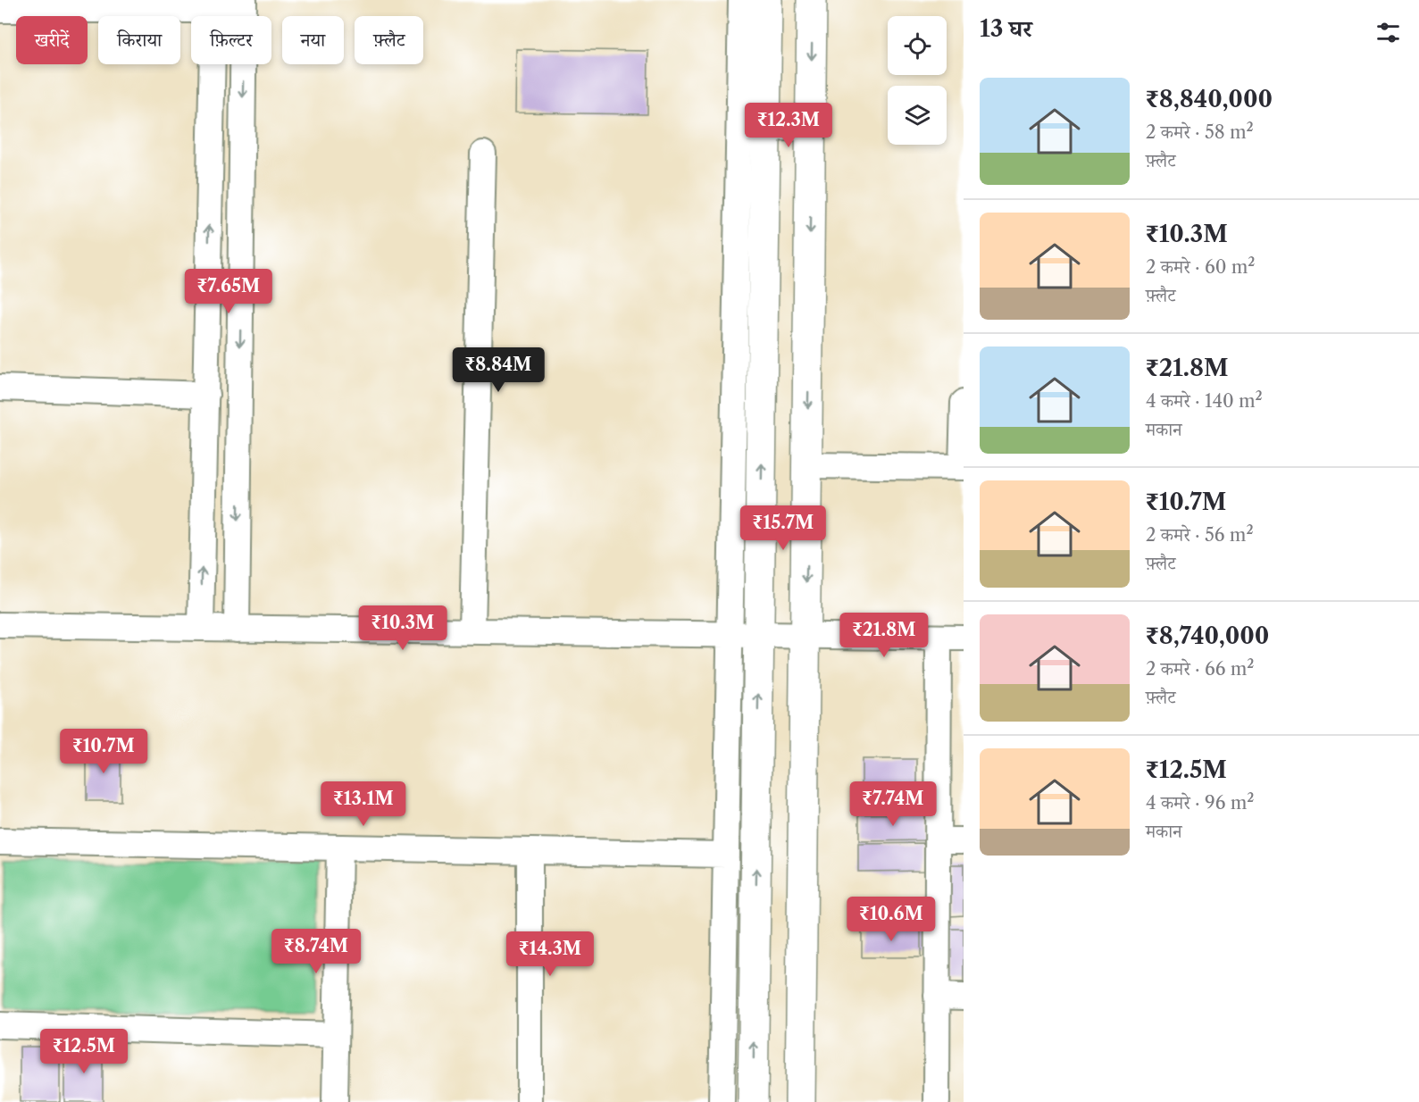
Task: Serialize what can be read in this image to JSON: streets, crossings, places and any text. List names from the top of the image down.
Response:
{
  "page": {
    "heading": "13 घर",
    "chip": [
      "खरीदें",
      "किराया",
      "फ़िल्टर",
      "नया",
      "फ़्लैट"
    ],
    "list": [
      {
        "name": "₹8,840,000",
        "note": "2 कमरे · 58 m² · फ़्लैट"
      },
      {
        "name": "₹10.3M",
        "note": "2 कमरे · 60 m² · फ़्लैट"
      },
      {
        "name": "₹21.8M",
        "note": "4 कमरे · 140 m² · मकान"
      },
      {
        "name": "₹10.7M",
        "note": "2 कमरे · 56 m² · फ़्लैट"
      },
      {
        "name": "₹8,740,000",
        "note": "2 कमरे · 66 m² · फ़्लैट"
      },
      {
        "name": "₹12.5M",
        "note": "4 कमरे · 96 m² · मकान"
      }
    ],
    "price": [
      "₹12.3M",
      "₹7.65M",
      "₹8.84M",
      "₹15.7M",
      "₹10.3M",
      "₹21.8M",
      "₹10.7M",
      "₹13.1M",
      "₹7.74M",
      "₹10.6M",
      "₹8.74M",
      "₹14.3M",
      "₹12.5M"
    ]
  }
}
